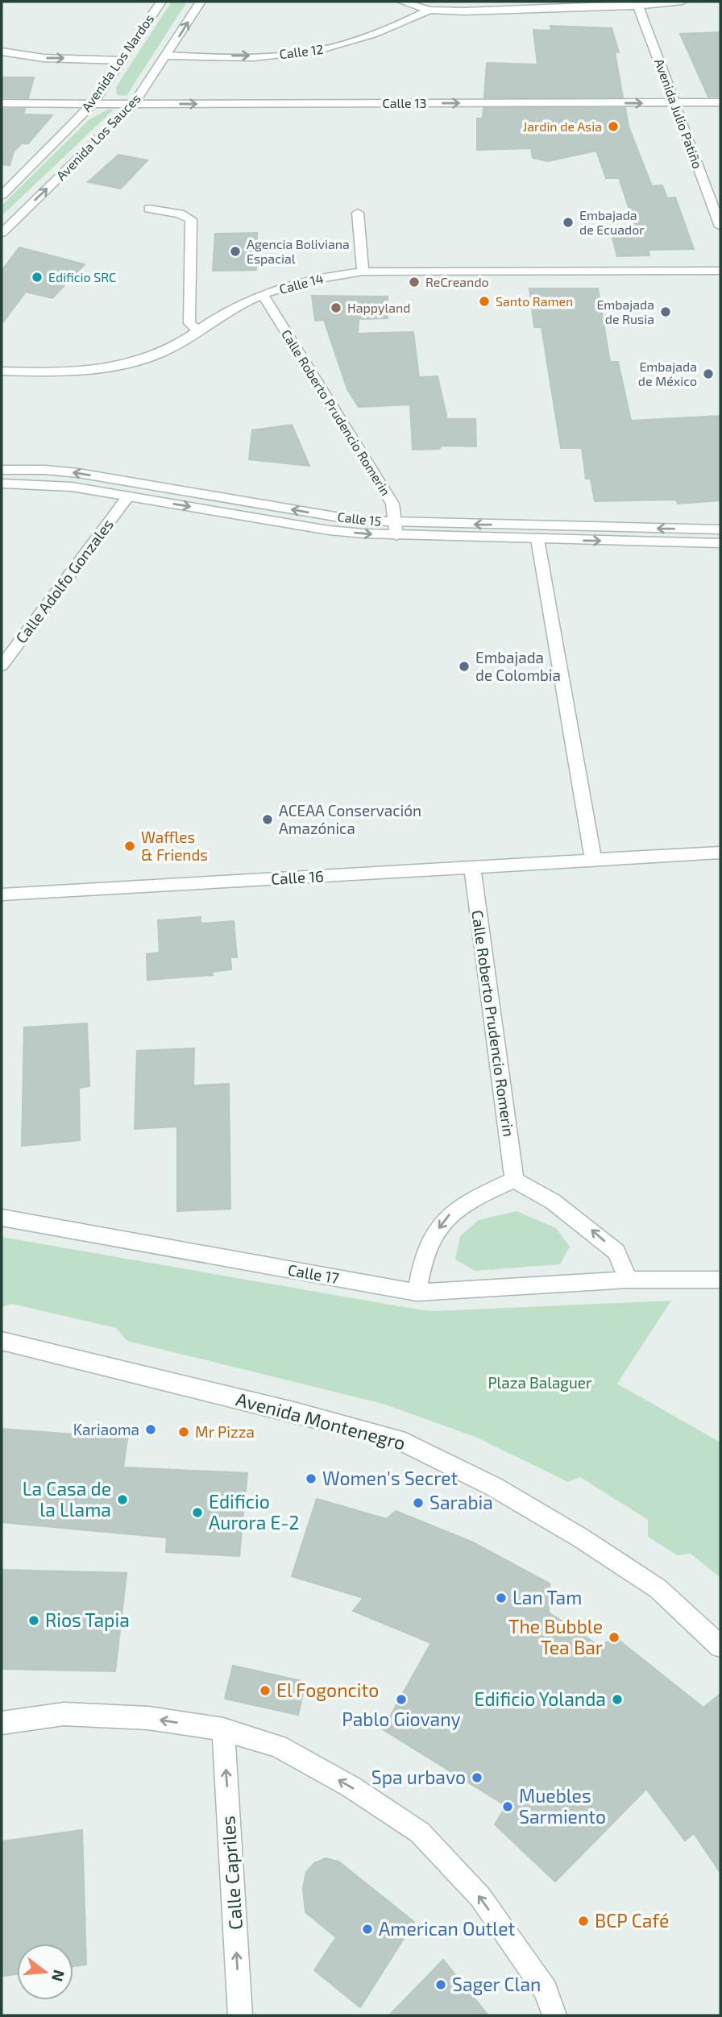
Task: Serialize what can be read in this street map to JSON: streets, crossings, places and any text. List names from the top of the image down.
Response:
{
  "streets": {
    "street": [
      "Calle 12",
      "Avenida Los Nardos",
      "Calle 13",
      "Avenida Julio Patiño",
      "Avenida Los Sauces",
      "Calle 14",
      "Calle Roberto Prudencio Romerin",
      "Calle 15",
      "Calle Adolfo Gonzales",
      "Calle 16",
      "Calle 17",
      "Avenida Montenegro",
      "Calle Capriles"
    ]
  },
  "crossings": [
    ["Calle 12", "Avenida Julio Patiño"],
    ["Calle 12", "Avenida Los Sauces"],
    ["Avenida Los Nardos", "Calle 13"],
    ["Calle 13", "Avenida Julio Patiño"],
    ["Calle 13", "Avenida Los Sauces"],
    ["Calle 14", "Calle Roberto Prudencio Romerin"],
    ["Calle Roberto Prudencio Romerin", "Calle 15"],
    ["Calle Roberto Prudencio Romerin", "Calle 16"],
    ["Calle 15", "Calle Adolfo Gonzales"]
  ],
  "one_way": [
    "Calle 12",
    "Calle 13",
    "Avenida Los Sauces",
    "Calle Capriles"
  ],
  "parks": ["Plaza Balaguer"],
  "places": [
    "Jardin de Asia",
    "Embajada de Ecuador",
    "Agencia Boliviana Espacial",
    "Edificio SRC",
    "ReCreando",
    "Santo Ramen",
    "Happyland",
    "Embajada de Rusia",
    "Embajada de México",
    "Embajada de Colombia",
    "ACEAA Conservación Amazónica",
    "Waffles & Friends",
    "Kariaoma",
    "Mr Pizza",
    "Women's Secret",
    "La Casa de la Llama",
    "Sarabia",
    "Edificio Aurora E-2",
    "Lan Tam",
    "Rios Tapia",
    "The Bubble Tea Bar",
    "El Fogoncito",
    "Pablo Giovany",
    "Edificio Yolanda",
    "Spa urbavo",
    "Muebles Sarmiento",
    "BCP Café",
    "American Outlet",
    "Sager Clan"
  ],
  "north": "right"
}
